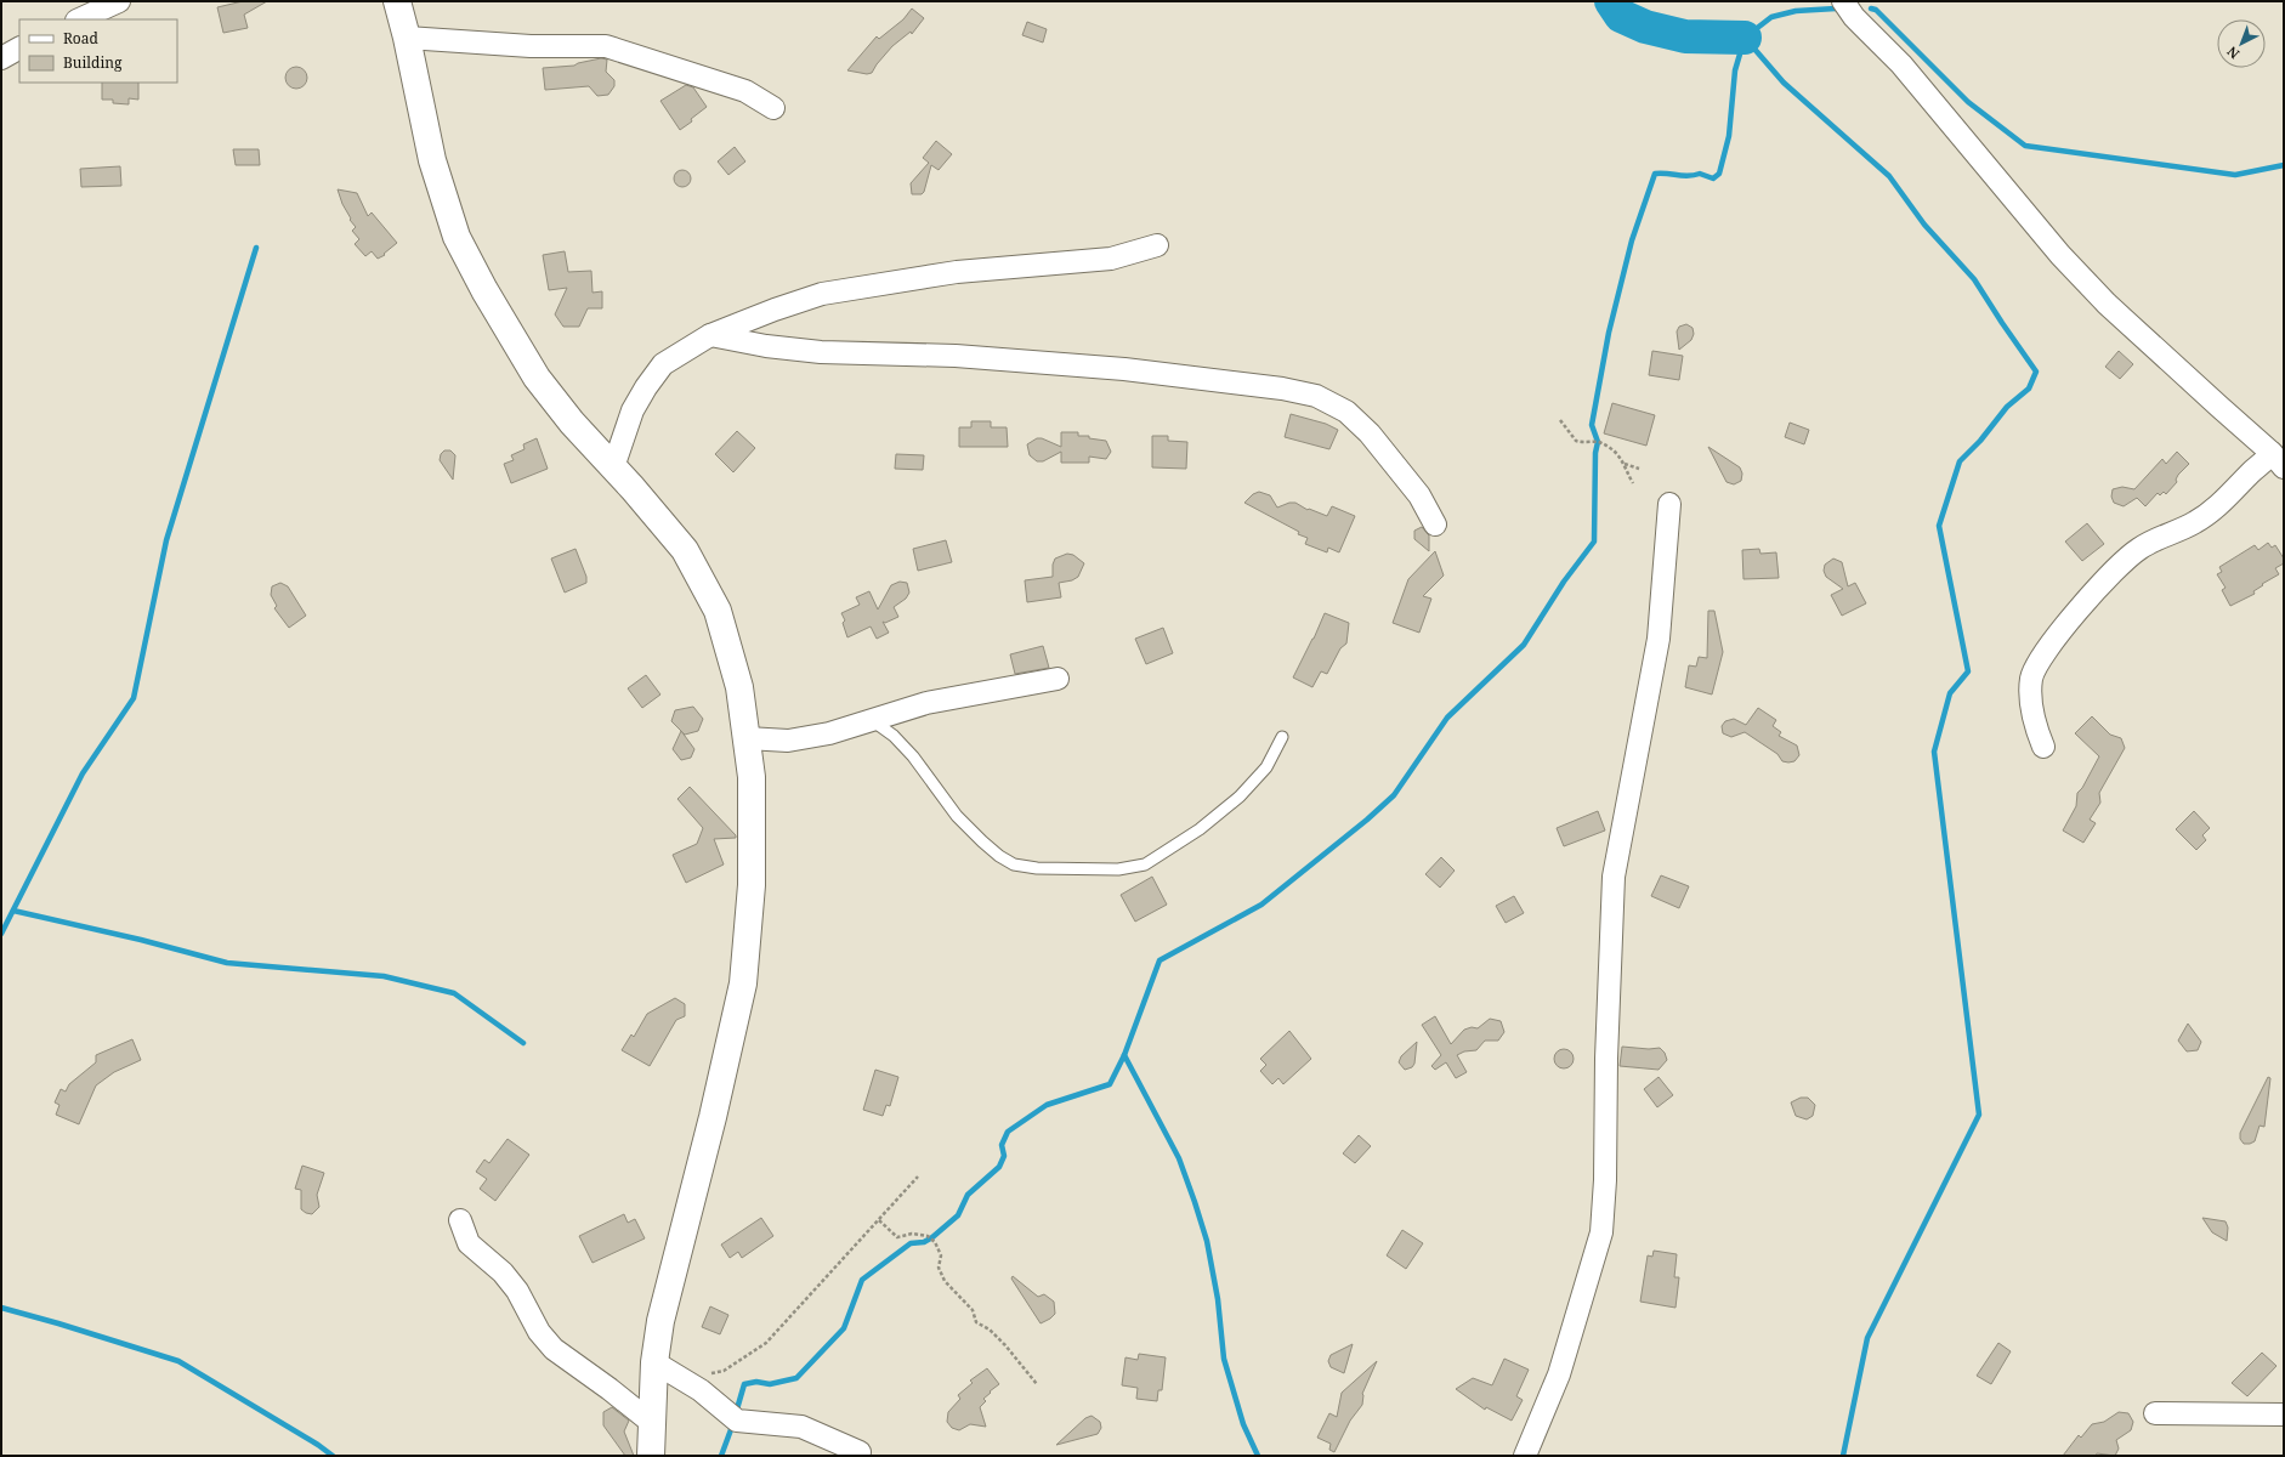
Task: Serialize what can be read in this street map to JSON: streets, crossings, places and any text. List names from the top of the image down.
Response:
{
  "legend": ["Road", "Building"],
  "north": "bottom left"
}
